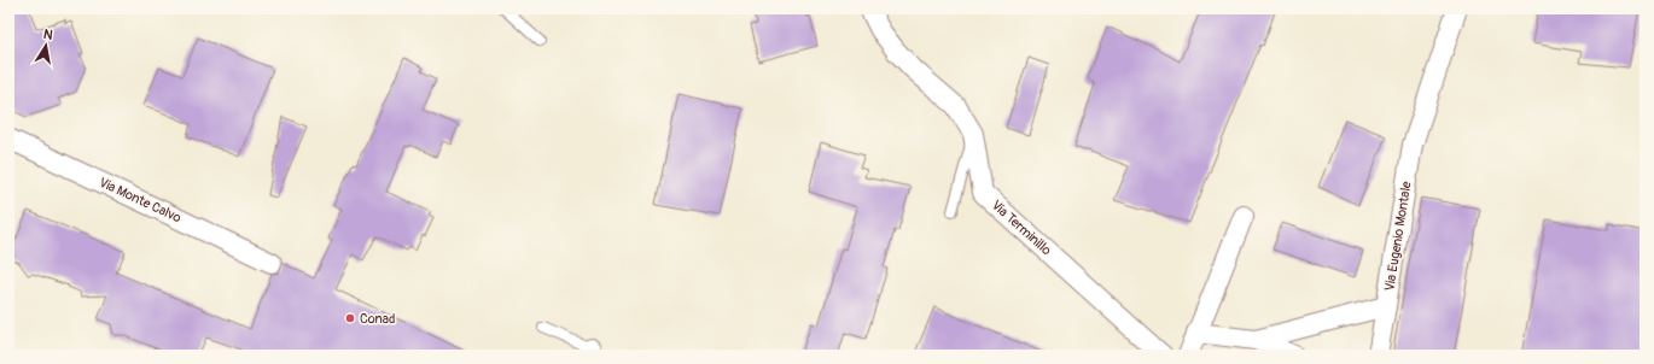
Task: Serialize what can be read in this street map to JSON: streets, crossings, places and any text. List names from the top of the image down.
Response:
{
  "streets": {
    "street": ["Via Monte Calvo", "Via Terminillo", "Via Eugenio Montale"]
  },
  "places": ["Conad"],
  "north": "top"
}
